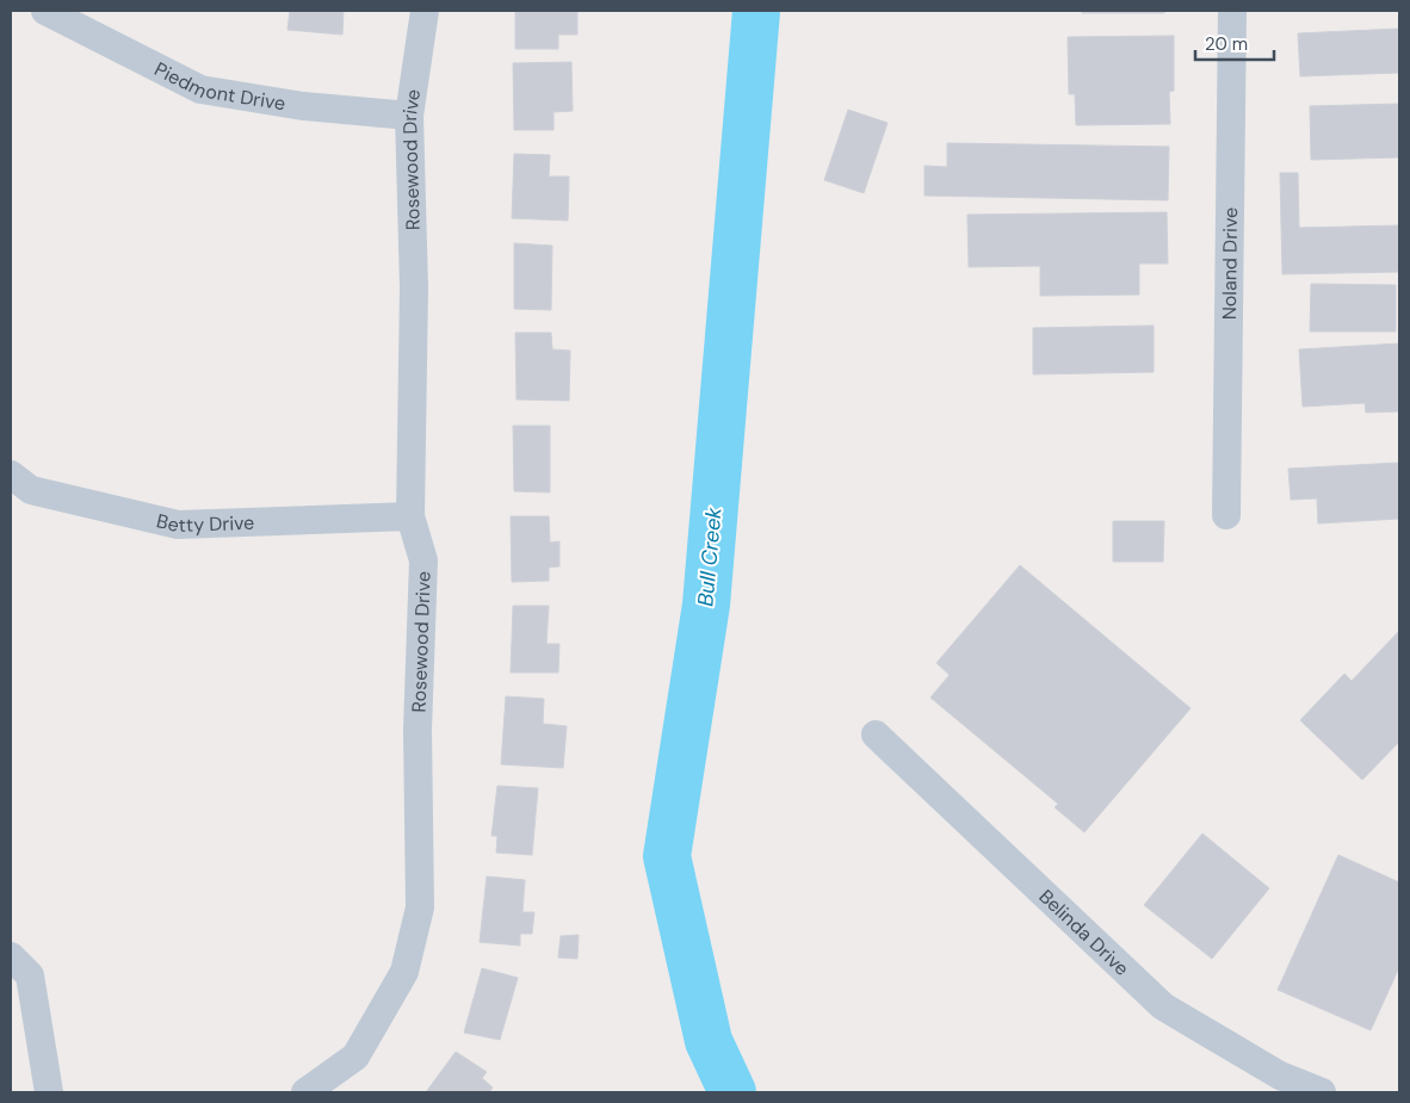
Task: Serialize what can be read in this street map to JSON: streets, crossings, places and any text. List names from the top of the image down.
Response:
{
  "streets": {
    "street": [
      "Piedmont Drive",
      "Rosewood Drive",
      "Noland Drive",
      "Betty Drive",
      "Belinda Drive"
    ]
  },
  "crossings": [
    ["Piedmont Drive", "Rosewood Drive"],
    ["Rosewood Drive", "Betty Drive"]
  ],
  "water": ["Bull Creek"],
  "scale_bar": "20 m"
}
